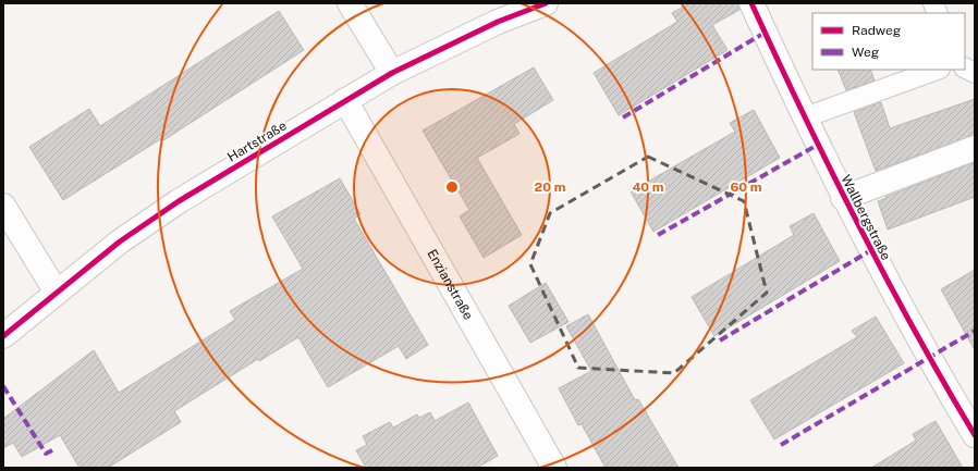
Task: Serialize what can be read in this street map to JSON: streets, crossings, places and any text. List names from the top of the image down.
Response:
{
  "streets": {
    "street": ["Hartstraße", "Wallbergstraße", "Enzianstraße"]
  },
  "crossings": [
    ["Hartstraße", "Enzianstraße"]
  ],
  "legend": ["Radweg", "Weg"],
  "rings": ["20 m", "40 m", "60 m"]
}
